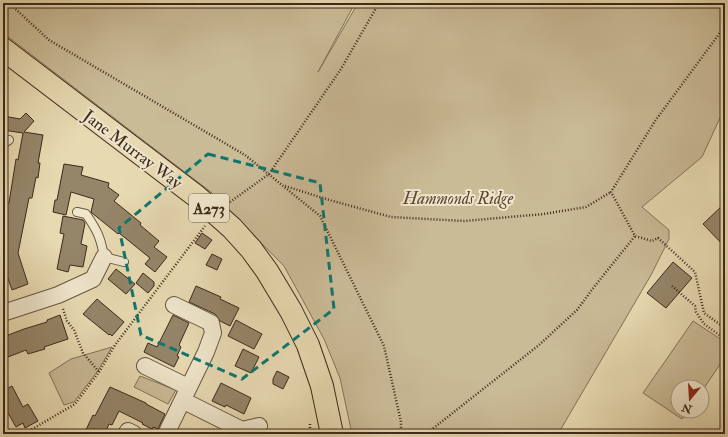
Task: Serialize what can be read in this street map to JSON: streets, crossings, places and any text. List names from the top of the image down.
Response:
{
  "streets": {
    "main road": ["Jane Murray Way", "A273"]
  },
  "parks": ["Hammonds Ridge"],
  "north": "bottom"
}
